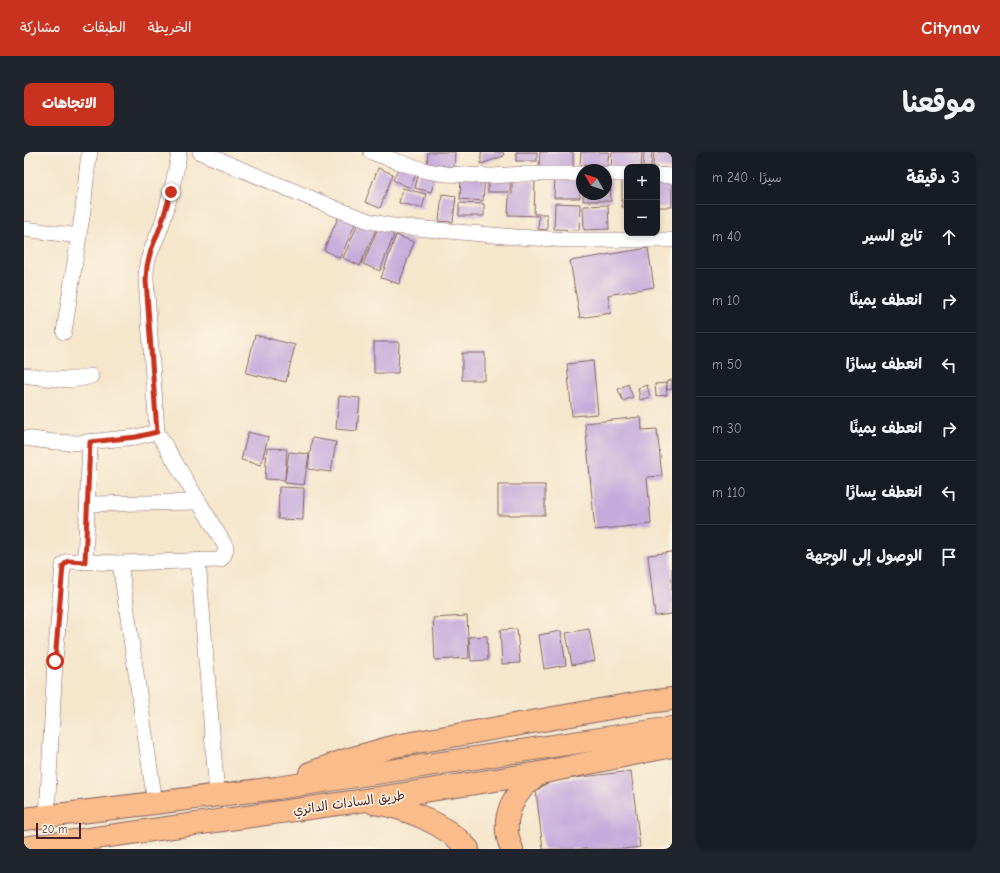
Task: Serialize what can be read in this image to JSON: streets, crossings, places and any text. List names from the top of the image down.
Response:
{
  "streets": {
    "highway": ["طريق السادات الدائري"]
  },
  "scale_bar": "20 m",
  "north": "top left",
  "page": {
    "header": "Citynav",
    "nav": ["الخريطة", "الطبقات", "مشاركة"],
    "title": "موقعنا",
    "buttons": "الاتجاهات",
    "heading": ["3 دقيقة", "سيرًا · 240 m"],
    "map_buttons": ["+", "−"],
    "list": [
      ["تابع السير", "40 m"],
      ["انعطف يمينًا", "10 m"],
      ["انعطف يسارًا", "50 m"],
      ["انعطف يمينًا", "30 m"],
      ["انعطف يسارًا", "110 m"],
      "الوصول إلى الوجهة"
    ],
    "scale": "20 m"
  }
}
